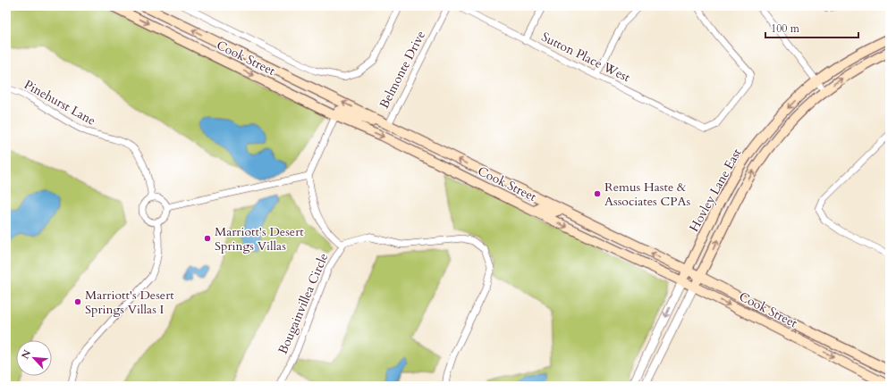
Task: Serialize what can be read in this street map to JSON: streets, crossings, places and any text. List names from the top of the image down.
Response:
{
  "streets": {
    "main road": ["Cook Street", "Hovley Lane East"],
    "street": [
      "Sutton Place West",
      "Belmonte Drive",
      "Pinehurst Lane",
      "Bougainvillea Circle"
    ]
  },
  "crossings": [
    ["Cook Street", "Belmonte Drive"],
    ["Cook Street", "Hovley Lane East"]
  ],
  "places": ["Remus Haste & Associates CPAs", "Marriott's Desert Springs Villas", "Marriott's Desert Springs Villas I"],
  "scale_bar": "100 m",
  "north": "top left"
}
